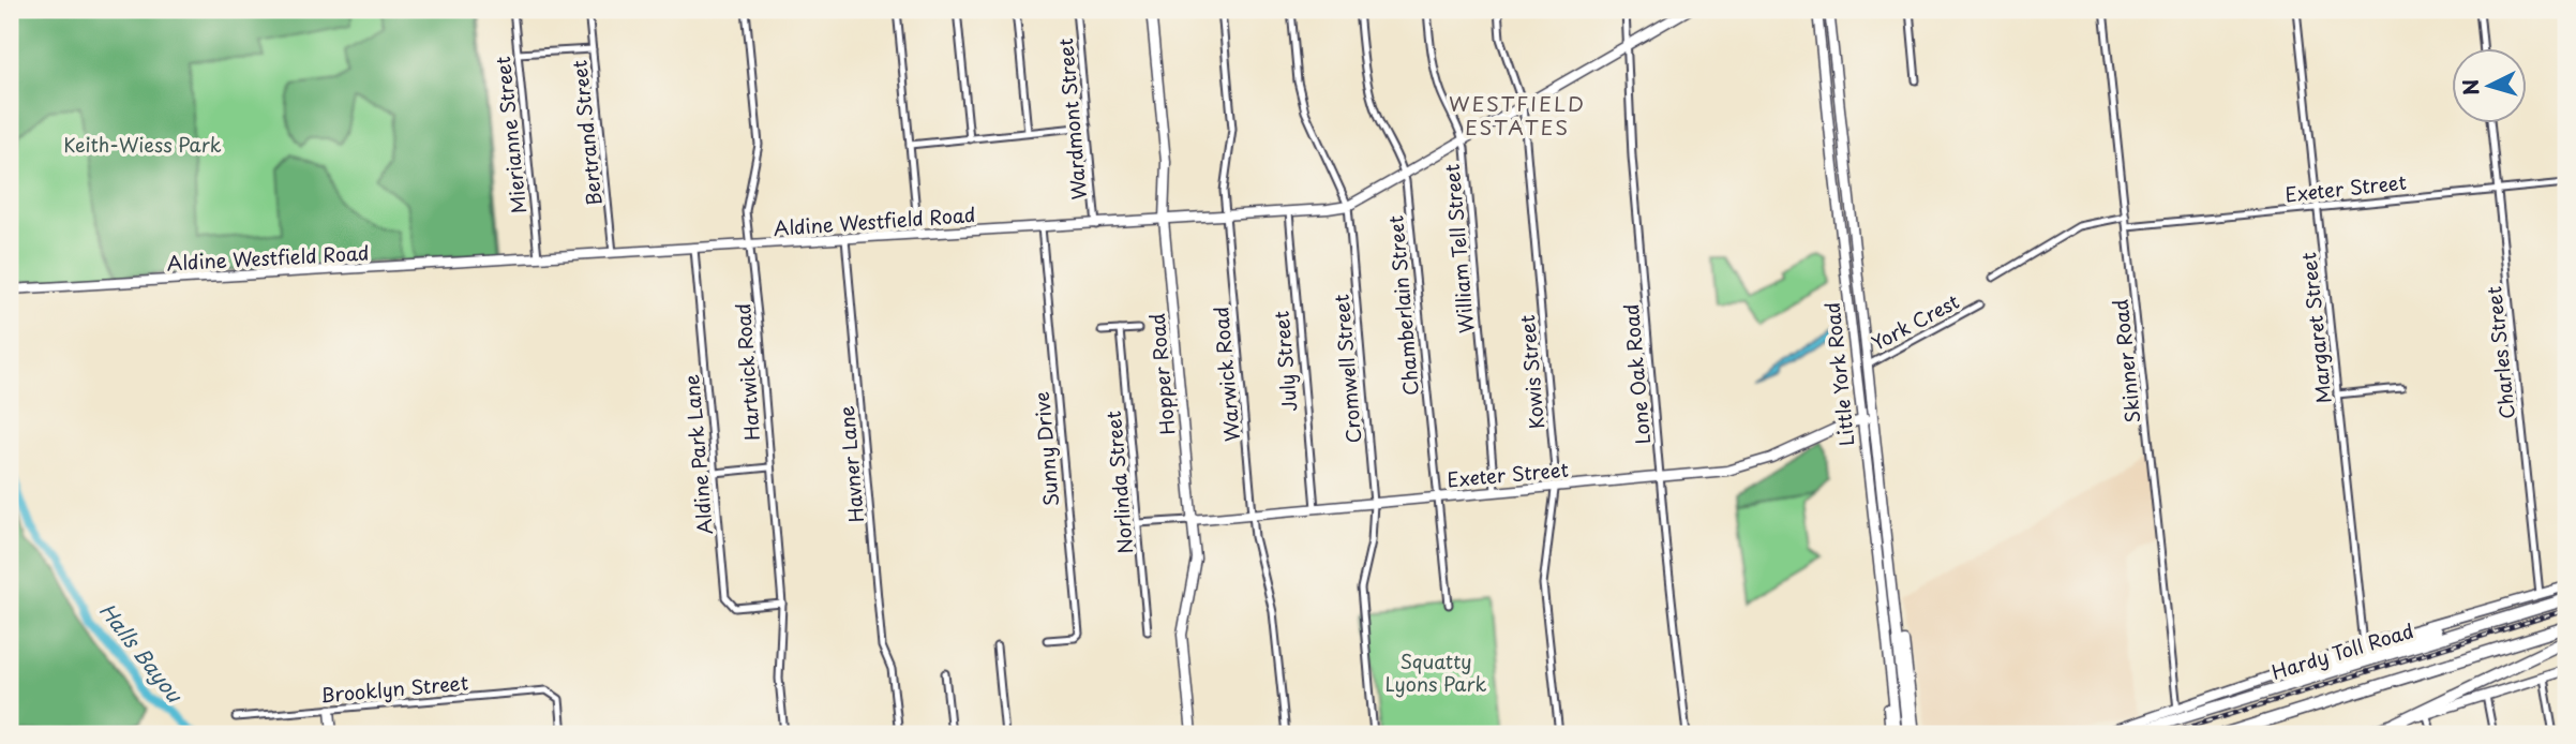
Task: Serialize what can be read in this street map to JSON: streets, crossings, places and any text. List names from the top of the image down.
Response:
{
  "streets": {
    "highway": ["Hardy Toll Road"],
    "main road": [
      "Exeter Street",
      "Aldine Westfield Road",
      "Hopper Road",
      "Little York Road"
    ],
    "street": [
      "Wardmont Street",
      "Bertrand Street",
      "Mierianne Street",
      "William Tell Street",
      "Chamberlain Street",
      "York Crest",
      "Margaret Street",
      "Charles Street",
      "July Street",
      "Skinner Road",
      "Cromwell Street",
      "Hartwick Road",
      "Kowis Street",
      "Warwick Road",
      "Lone Oak Road",
      "Sunny Drive",
      "Aldine Park Lane",
      "Havner Lane",
      "Norlinda Street",
      "Brooklyn Street"
    ]
  },
  "crossings": [
    ["Wardmont Street", "Aldine Westfield Road"],
    ["Bertrand Street", "Aldine Westfield Road"],
    ["Mierianne Street", "Aldine Westfield Road"],
    ["Exeter Street", "William Tell Street"],
    ["Exeter Street", "Chamberlain Street"],
    ["Exeter Street", "Margaret Street"],
    ["Exeter Street", "Charles Street"],
    ["Exeter Street", "July Street"],
    ["Exeter Street", "Skinner Road"],
    ["Exeter Street", "Cromwell Street"],
    ["Exeter Street", "Kowis Street"],
    ["Exeter Street", "Hopper Road"],
    ["Exeter Street", "Warwick Road"],
    ["Exeter Street", "Lone Oak Road"],
    ["Exeter Street", "Little York Road"],
    ["Exeter Street", "Norlinda Street"],
    ["Aldine Westfield Road", "William Tell Street"],
    ["Aldine Westfield Road", "Chamberlain Street"],
    ["Aldine Westfield Road", "July Street"],
    ["Aldine Westfield Road", "Cromwell Street"],
    ["Aldine Westfield Road", "Hartwick Road"],
    ["Aldine Westfield Road", "Kowis Street"],
    ["Aldine Westfield Road", "Hopper Road"],
    ["Aldine Westfield Road", "Warwick Road"],
    ["Aldine Westfield Road", "Lone Oak Road"],
    ["Aldine Westfield Road", "Sunny Drive"],
    ["Aldine Westfield Road", "Aldine Park Lane"],
    ["Aldine Westfield Road", "Havner Lane"],
    ["York Crest", "Little York Road"],
    ["Hartwick Road", "Aldine Park Lane"]
  ],
  "districts": ["WESTFIELD ESTATES"],
  "water": ["Halls Bayou"],
  "parks": ["Keith-Wiess Park", "Squatty Lyons Park"],
  "north": "left"
}
